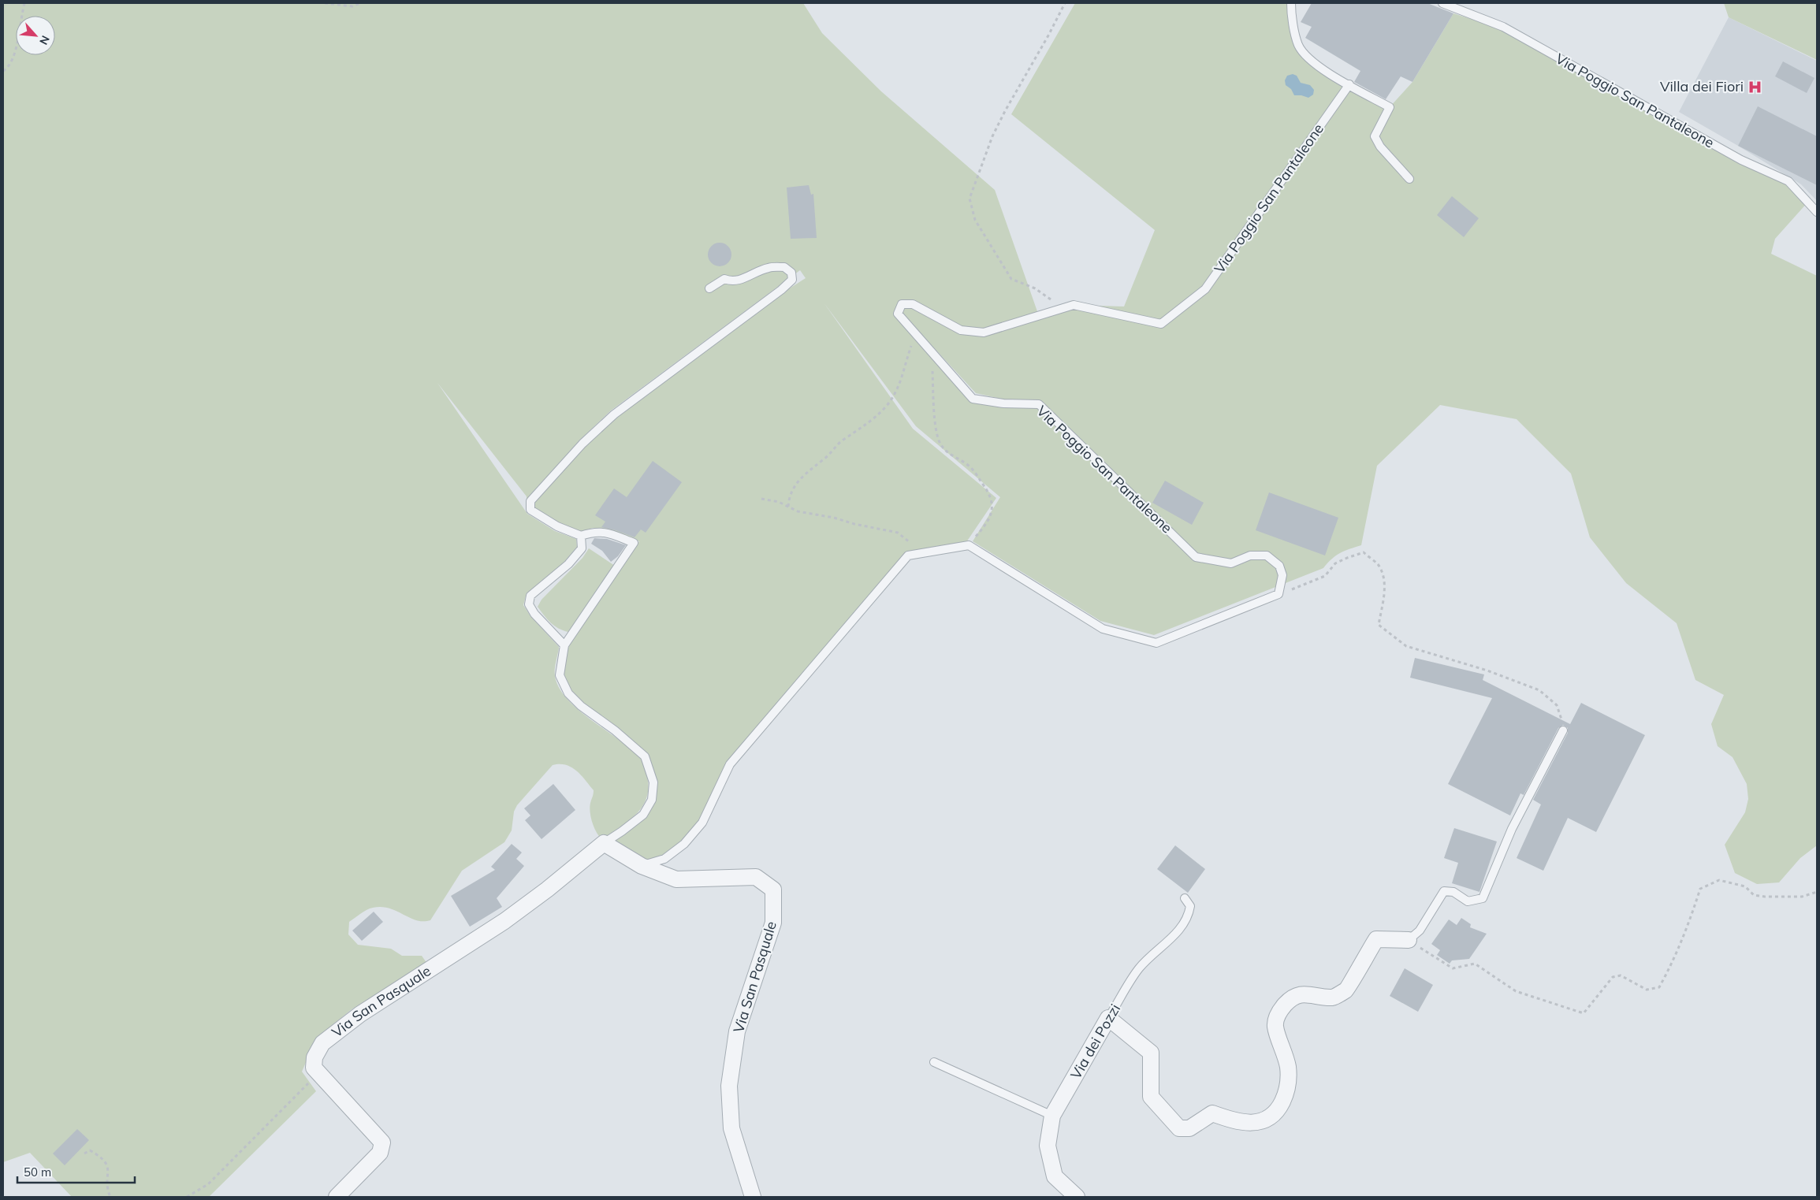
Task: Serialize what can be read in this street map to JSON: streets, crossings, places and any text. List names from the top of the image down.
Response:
{
  "streets": {
    "street": ["Via San Pasquale", "Via dei Pozzi"],
    "lane": ["Via Poggio San Pantaleone"]
  },
  "places": {
    "hospital": ["Villa dei Fiori"]
  },
  "scale_bar": "50 m",
  "north": "bottom right"
}
